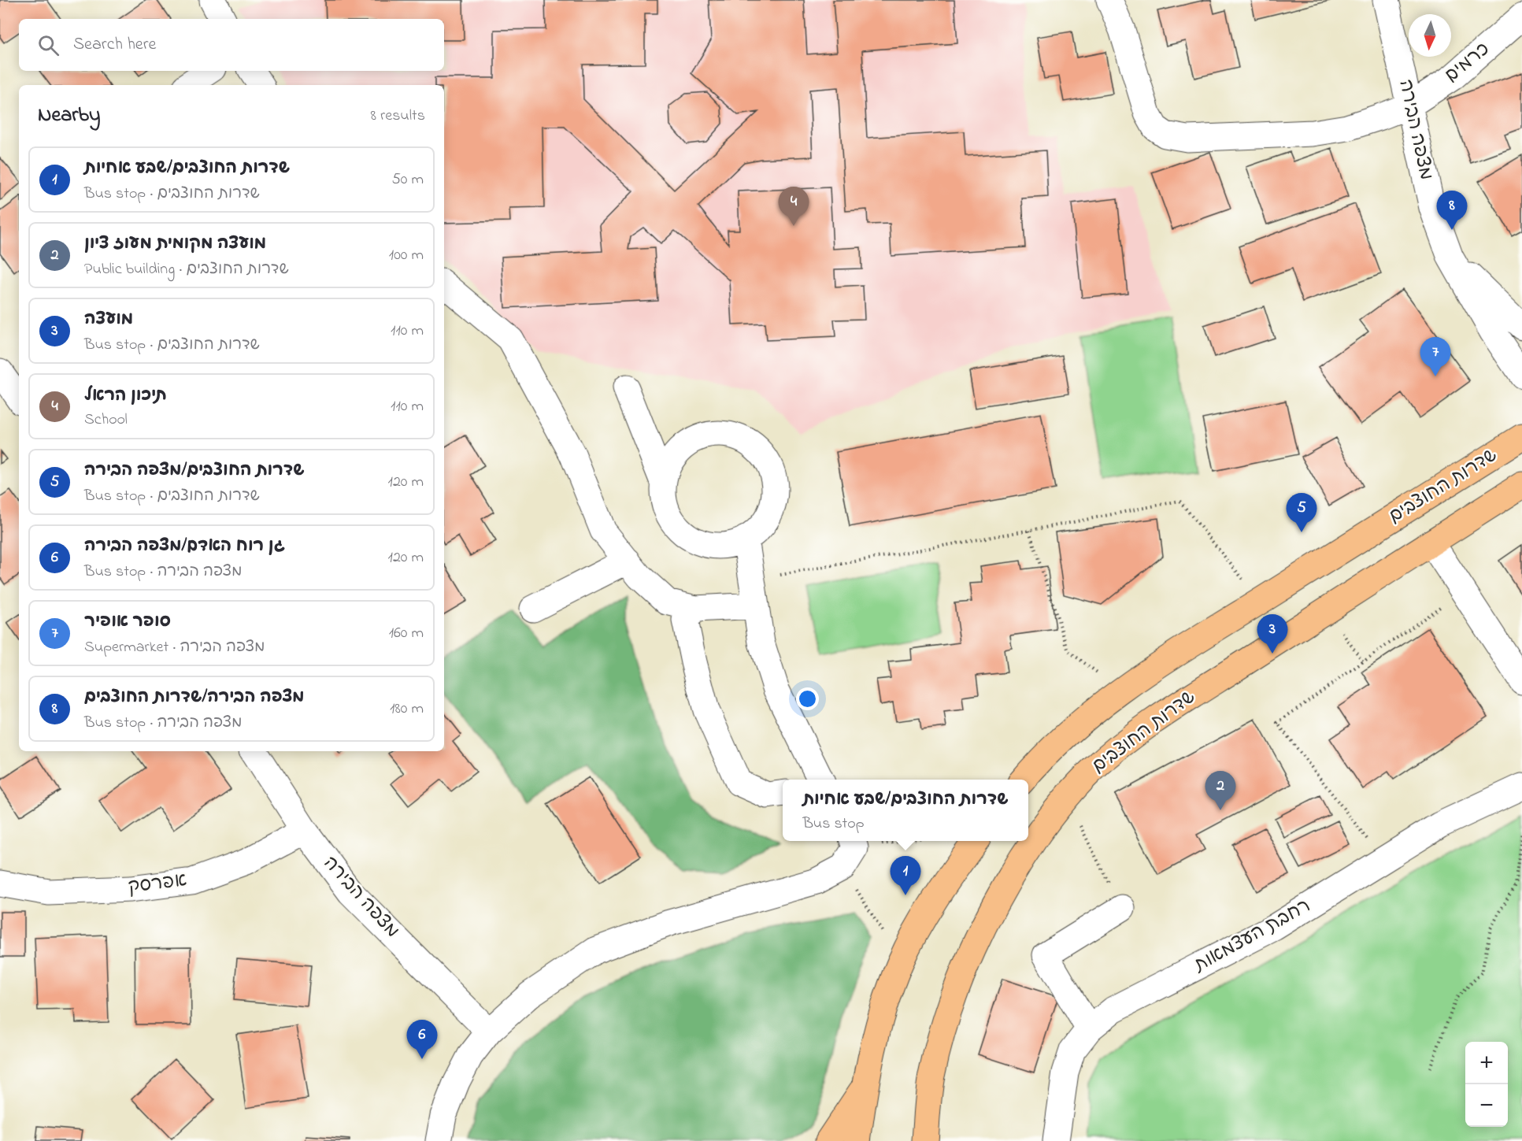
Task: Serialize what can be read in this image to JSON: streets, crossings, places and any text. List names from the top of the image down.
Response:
{
  "streets": {
    "main road": ["שדרות החוצבים"],
    "street": [
      "כרמים",
      "מצפה הבירה",
      "אפרסק",
      "רחבת העצמאות"
    ]
  },
  "crossings": [
    ["כרמים", "מצפה הבירה"],
    ["מצפה הבירה", "אפרסק"]
  ],
  "north": "bottom",
  "page": {
    "search": "Search here",
    "heading": ["Nearby", "8 results"],
    "list": [
      {
        "mark": "1",
        "name": "שדרות החוצבים/שבע אחיות",
        "note": "Bus stop · שדרות החוצבים",
        "value": "50 m"
      },
      {
        "mark": "2",
        "name": "מועצה מקומית מעוז ציון",
        "note": "Public building · שדרות החוצבים",
        "value": "100 m"
      },
      {
        "mark": "3",
        "name": "מועצה",
        "note": "Bus stop · שדרות החוצבים",
        "value": "110 m"
      },
      {
        "mark": "4",
        "name": "תיכון הראל",
        "note": "School",
        "value": "110 m"
      },
      {
        "mark": "5",
        "name": "שדרות החוצבים/מצפה הבירה",
        "note": "Bus stop · שדרות החוצבים",
        "value": "120 m"
      },
      {
        "mark": "6",
        "name": "גן רוח האדם/מצפה הבירה",
        "note": "Bus stop · מצפה הבירה",
        "value": "120 m"
      },
      {
        "mark": "7",
        "name": "סופר אופיר",
        "note": "Supermarket · מצפה הבירה",
        "value": "160 m"
      },
      {
        "mark": "8",
        "name": "מצפה הבירה/שדרות החוצבים",
        "note": "Bus stop · מצפה הבירה",
        "value": "180 m"
      }
    ],
    "pins": [
      "4",
      "8",
      "7",
      "5",
      "3",
      "2",
      "1",
      "6"
    ],
    "popup": ["שדרות החוצבים/שבע אחיות", "Bus stop"],
    "map_buttons": ["+", "−"]
  }
}
